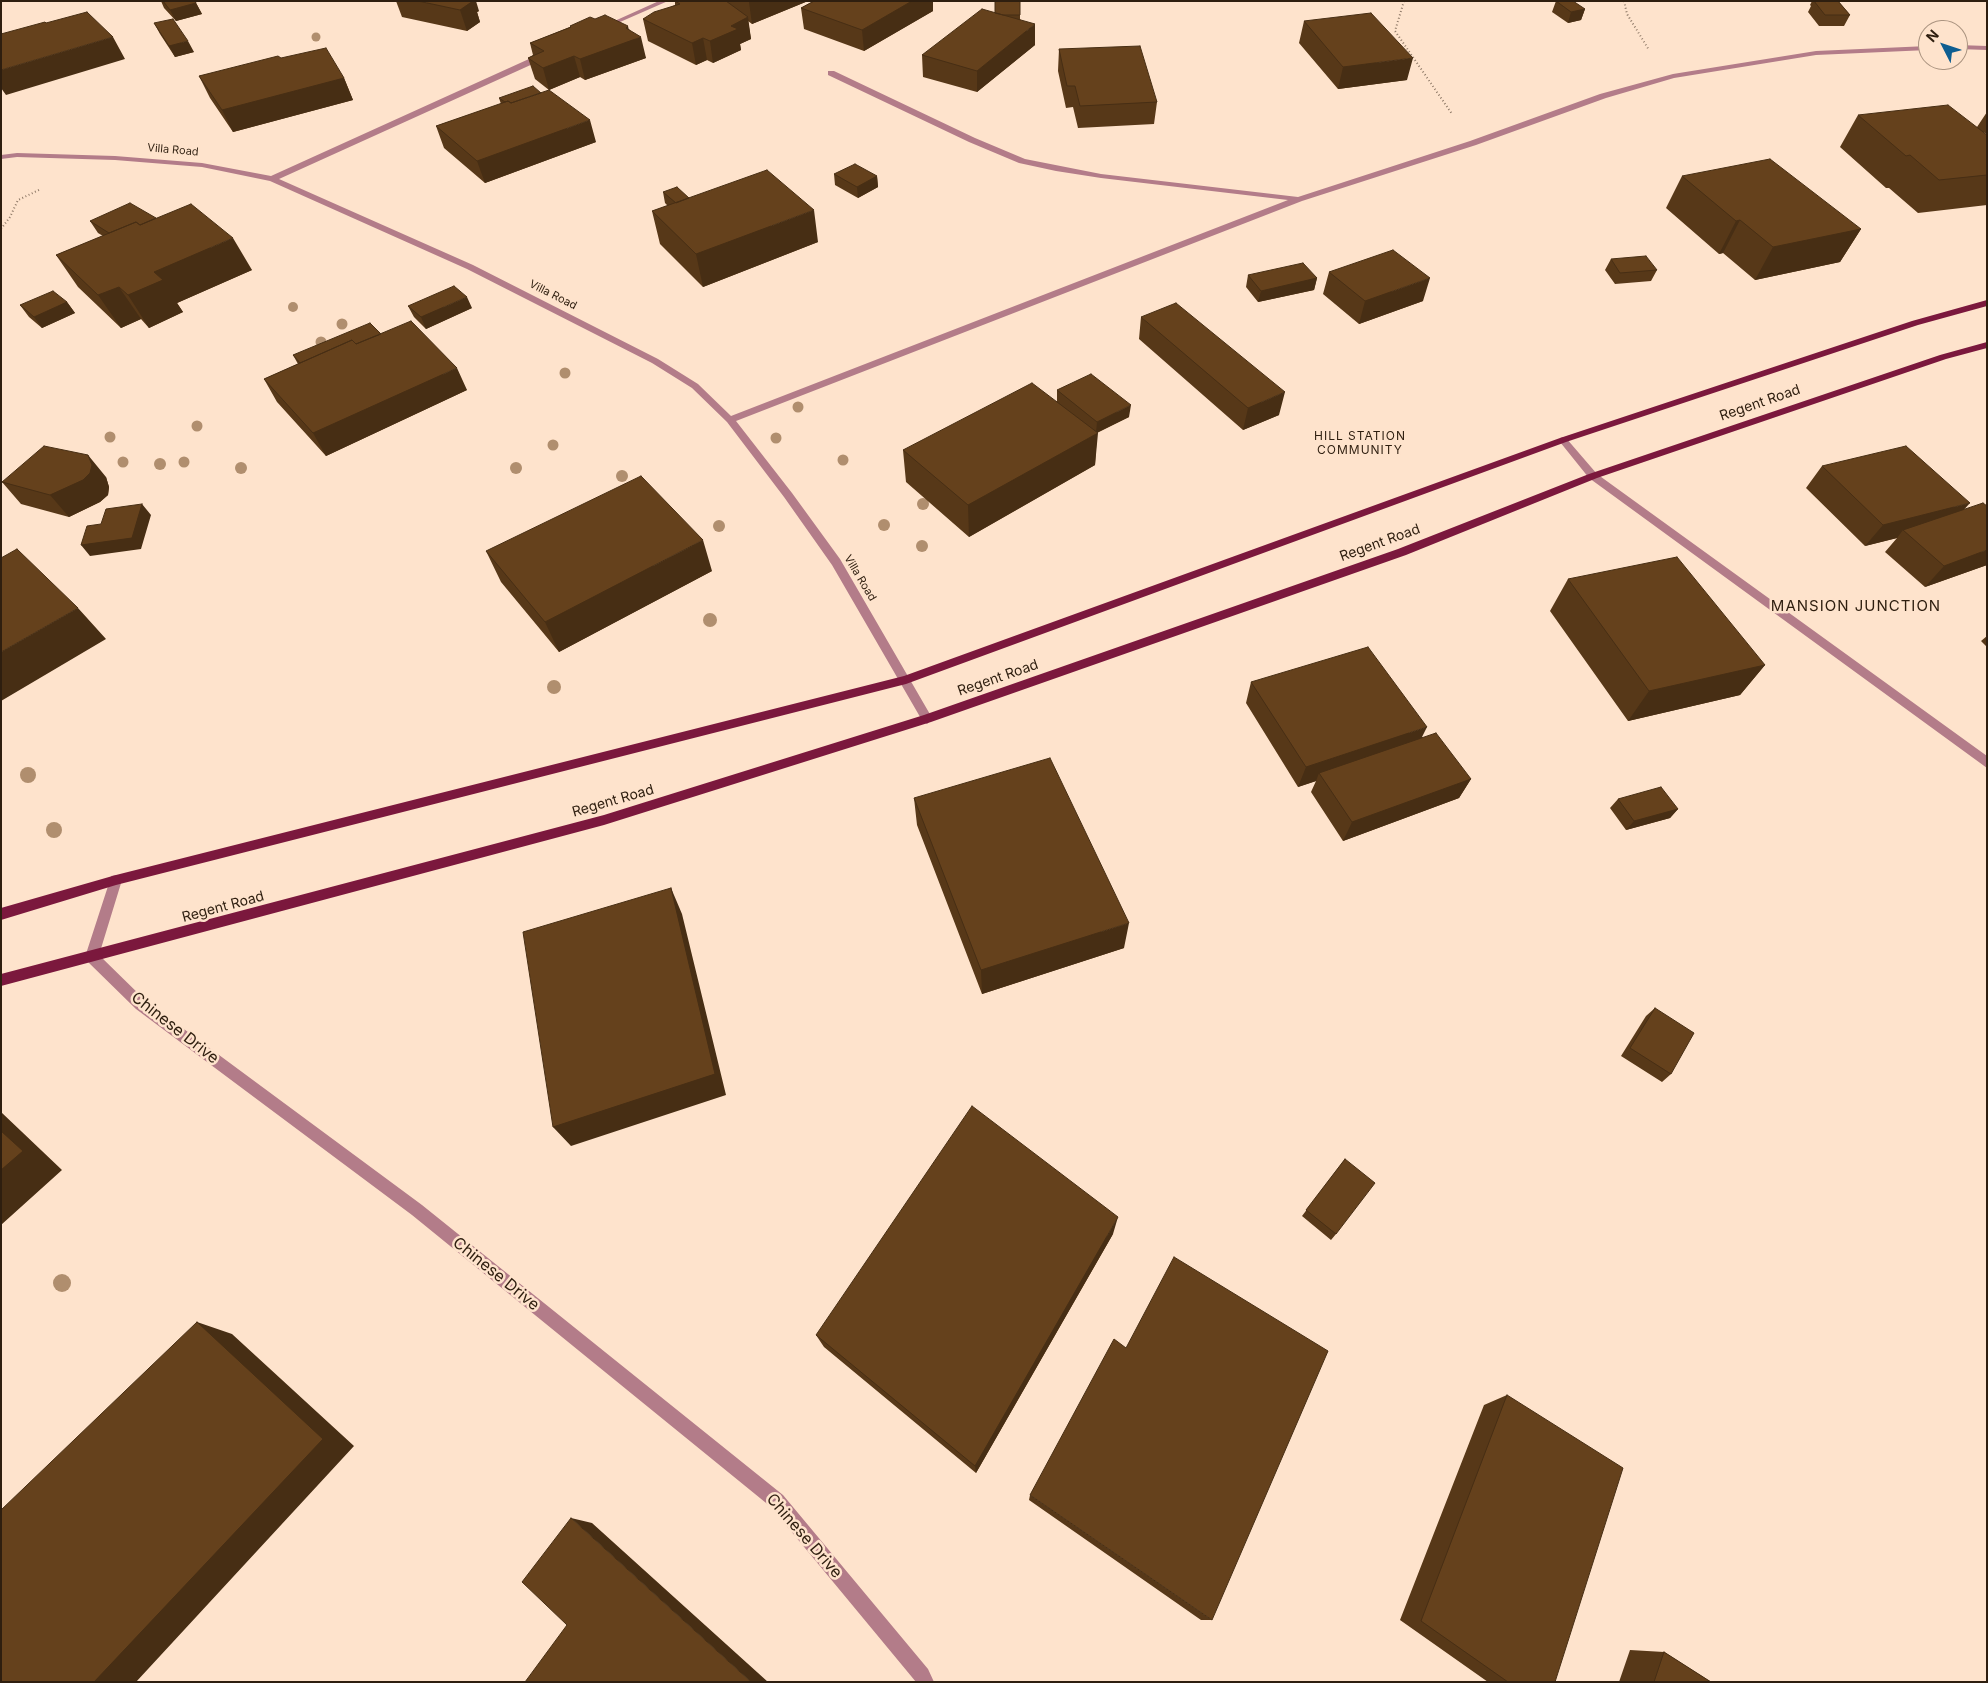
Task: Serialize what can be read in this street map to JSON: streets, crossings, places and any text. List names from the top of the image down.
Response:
{
  "streets": {
    "main road": ["Regent Road"],
    "street": ["Villa Road", "Chinese Drive"]
  },
  "crossings": [
    ["Villa Road", "Regent Road"],
    ["Regent Road", "Chinese Drive"]
  ],
  "districts": ["HILL STATION COMMUNITY", "MANSION JUNCTION"],
  "north": "top left"
}
